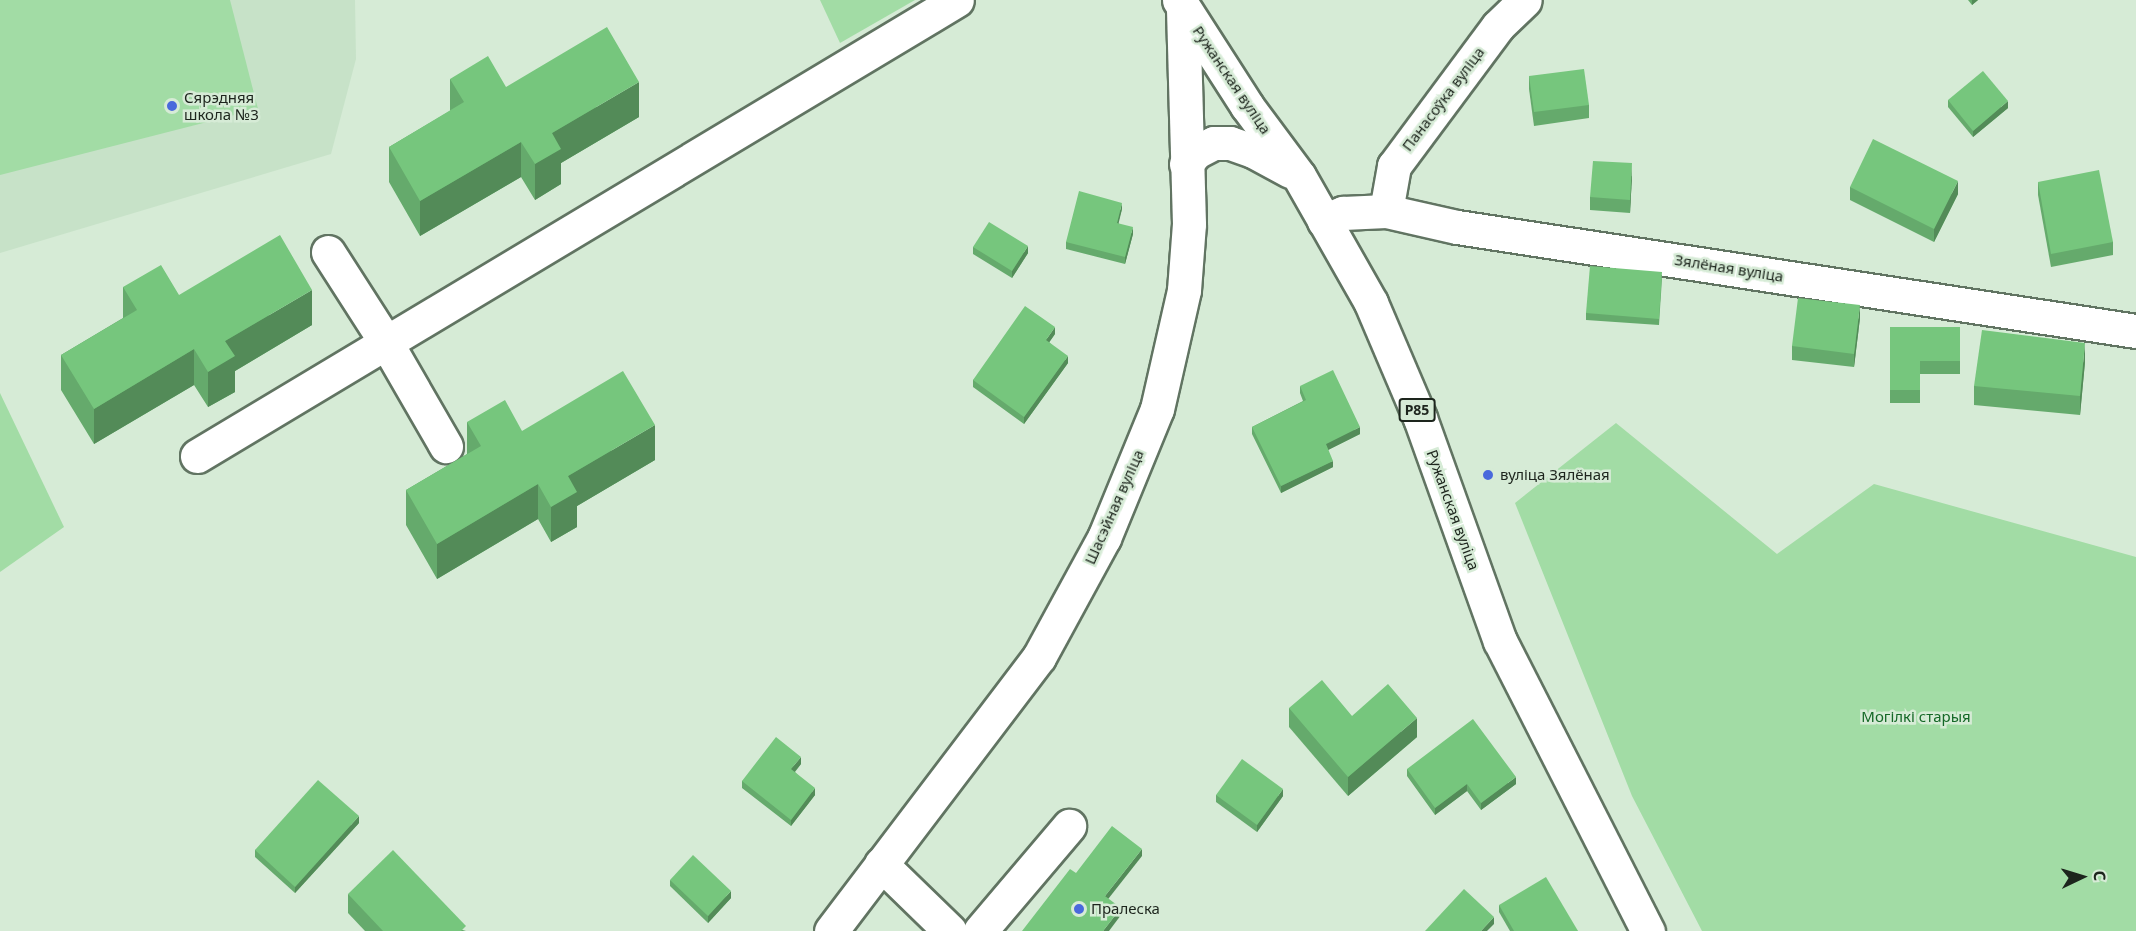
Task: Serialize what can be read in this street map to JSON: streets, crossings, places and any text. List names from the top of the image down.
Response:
{
  "streets": {
    "main road": [
      "Ружанская вуліца",
      "Панасоўка вуліца",
      "Зялёная вуліца",
      "Р85",
      "Шасэйная вуліца"
    ]
  },
  "crossings": [
    ["Ружанская вуліца", "Зялёная вуліца"],
    ["Ружанская вуліца", "Шасэйная вуліца"],
    ["Панасоўка вуліца", "Зялёная вуліца"]
  ],
  "parks": ["Могілкі старыя"],
  "places": ["Сярэдняя школа №3", "вуліца Зялёная", "Пралеска"],
  "north": "right"
}
